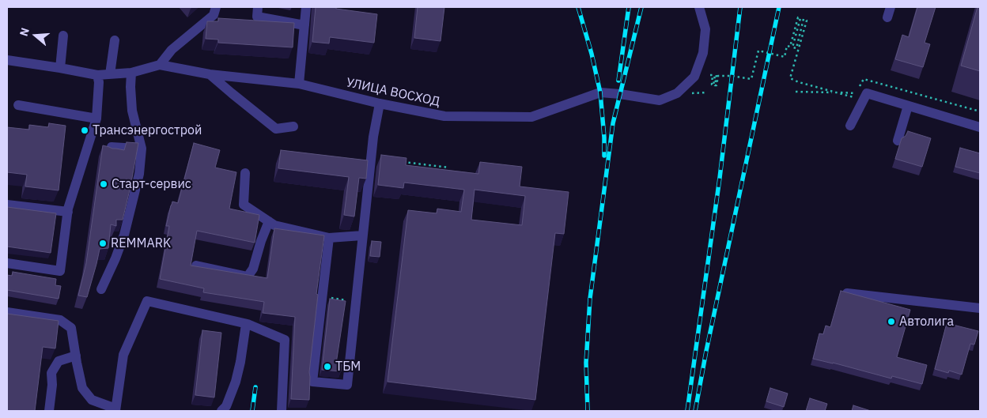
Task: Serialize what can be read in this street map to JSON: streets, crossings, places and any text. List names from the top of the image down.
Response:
{
  "streets": {
    "street": ["УЛИЦА ВОСХОД"]
  },
  "places": [
    "Трансэнергострой",
    "Старт-сервис",
    "REMMARK",
    "Автолига",
    "ТБМ"
  ],
  "north": "left"
}
